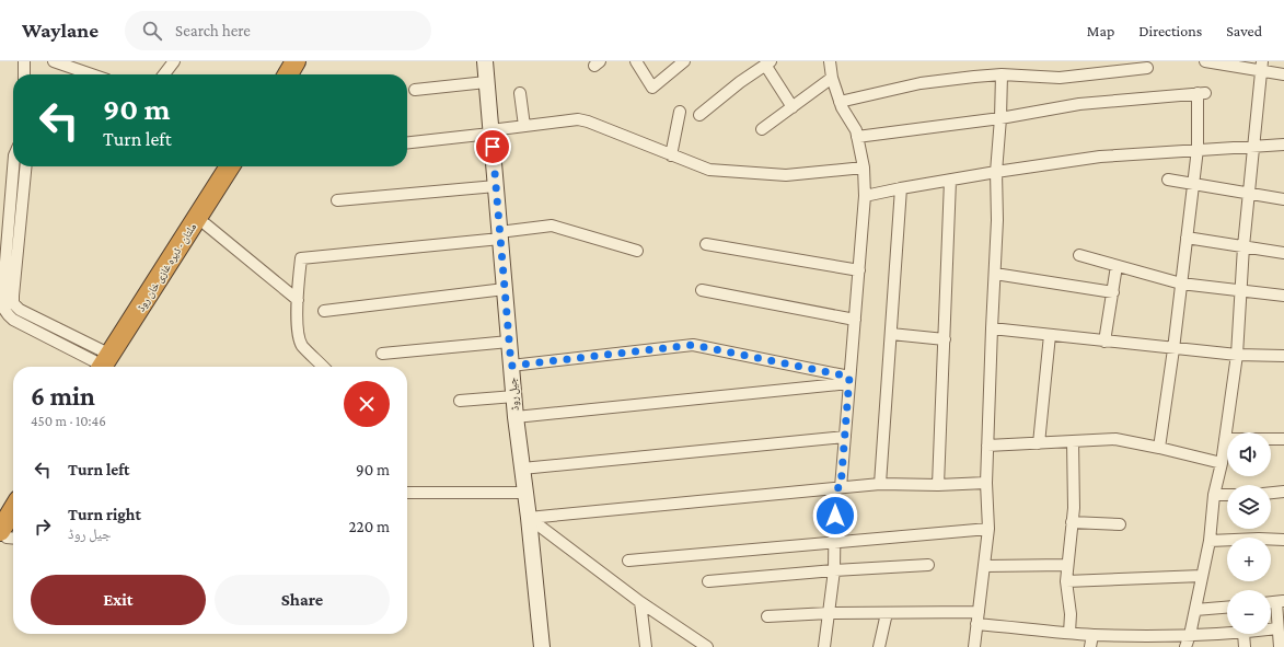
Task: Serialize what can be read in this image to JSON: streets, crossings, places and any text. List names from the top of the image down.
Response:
{
  "streets": {
    "highway": ["ملتان - ڈیرہ غازی خان روڈ"],
    "main road": ["جیل روڈ"]
  },
  "page": {
    "header": "Waylane",
    "search": "Search here",
    "nav": ["Map", "Directions", "Saved"],
    "turn": ["90 m", "Turn left"],
    "heading": ["6 min", "450 m · 10:46"],
    "map_buttons": ["+", "−"],
    "list": [
      {
        "name": "Turn left",
        "value": "90 m"
      },
      {
        "name": "Turn right",
        "note": "جیل روڈ",
        "value": "220 m"
      }
    ],
    "buttons": ["Exit", "Share"]
  }
}
